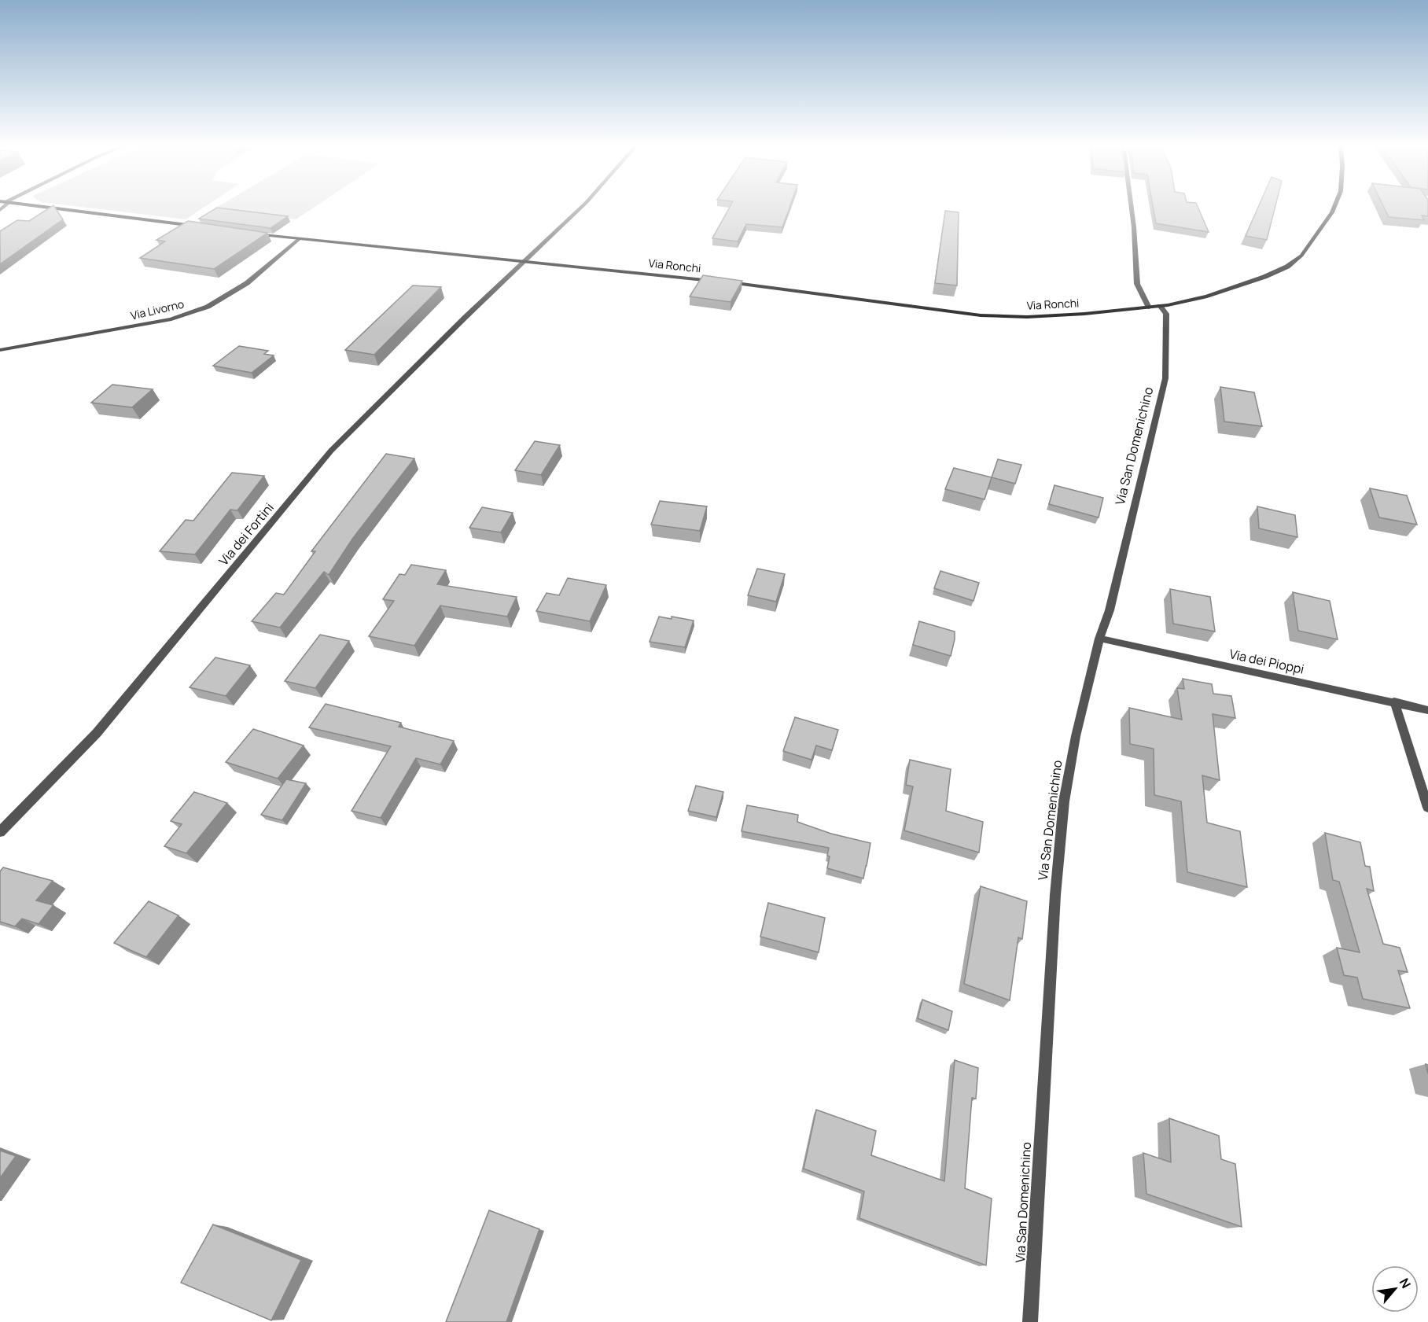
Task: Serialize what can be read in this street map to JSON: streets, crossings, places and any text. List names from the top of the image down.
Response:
{
  "streets": {
    "street": [
      "Via Ronchi",
      "Via Livorno",
      "Via San Domenichino",
      "Via dei Fortini",
      "Via dei Pioppi"
    ]
  },
  "crossings": [
    ["Via Ronchi", "Via Livorno"],
    ["Via Ronchi", "Via San Domenichino"],
    ["Via Ronchi", "Via dei Fortini"],
    ["Via San Domenichino", "Via dei Pioppi"]
  ],
  "north": "top right"
}
